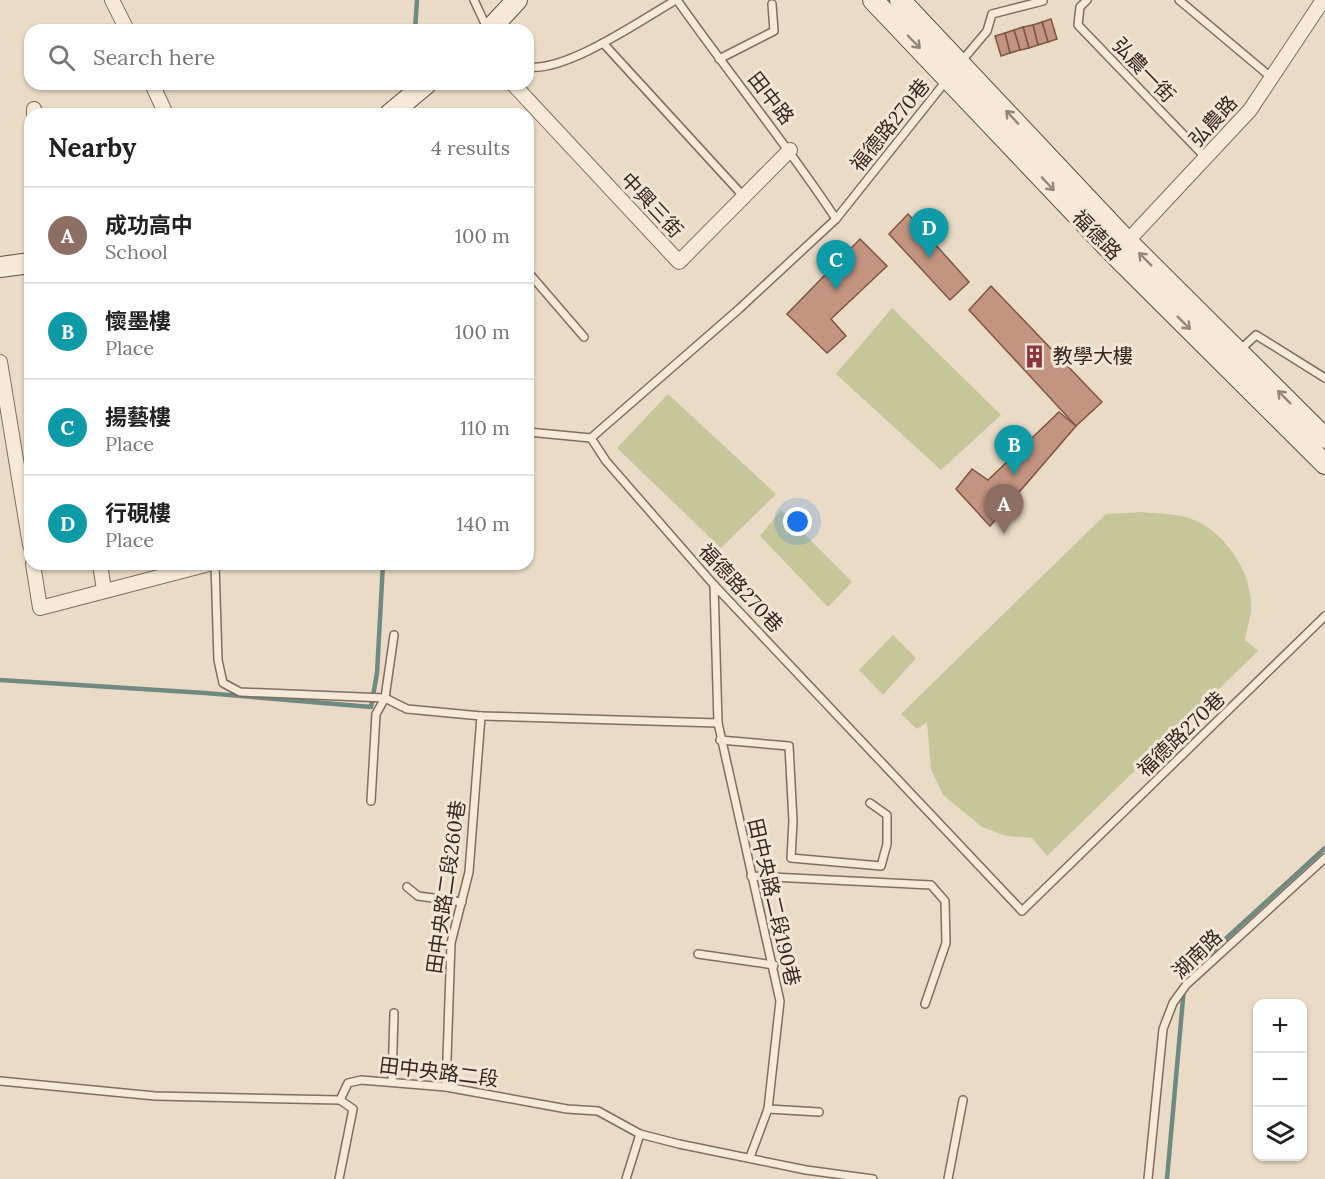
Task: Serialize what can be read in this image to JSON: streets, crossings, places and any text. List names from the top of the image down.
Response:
{
  "streets": {
    "street": ["弘農路", "中興三街", "福德路"],
    "lane": [
      "弘農一街",
      "田中路",
      "福德路270巷",
      "田中央路二段260巷",
      "田中央路二段190巷",
      "湖南路",
      "田中央路二段"
    ]
  },
  "crossings": [
    ["弘農一街", "弘農路"],
    ["田中路", "福德路270巷"],
    ["田中路", "中興三街"],
    ["弘農路", "福德路"],
    ["福德路270巷", "福德路"],
    ["福德路270巷", "田中央路二段190巷"],
    ["田中央路二段260巷", "田中央路二段"],
    ["田中央路二段190巷", "田中央路二段"]
  ],
  "places": {
    "building": ["教學大樓"]
  },
  "page": {
    "search": "Search here",
    "heading": ["Nearby", "4 results"],
    "list": [
      {
        "mark": "A",
        "name": "成功高中",
        "note": "School",
        "value": "100 m"
      },
      {
        "mark": "B",
        "name": "懷墨樓",
        "note": "Place",
        "value": "100 m"
      },
      {
        "mark": "C",
        "name": "揚藝樓",
        "note": "Place",
        "value": "110 m"
      },
      {
        "mark": "D",
        "name": "行硯樓",
        "note": "Place",
        "value": "140 m"
      }
    ],
    "pins": [
      "D",
      "C",
      "B",
      "A"
    ],
    "map_buttons": ["+", "−"]
  }
}
